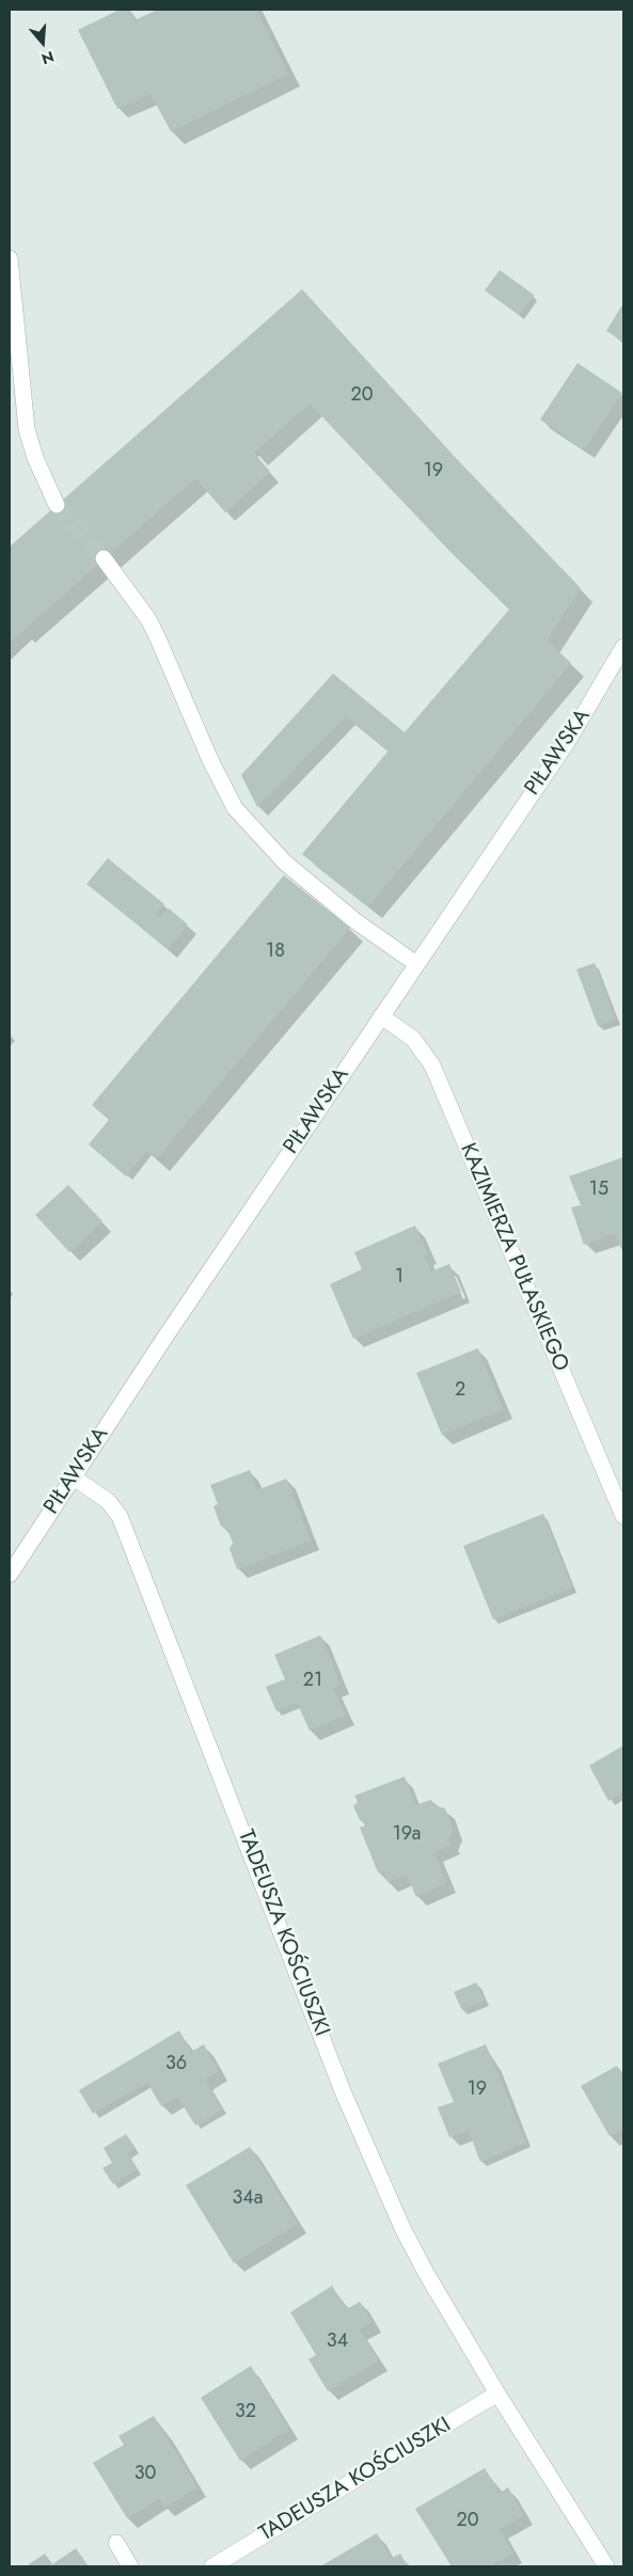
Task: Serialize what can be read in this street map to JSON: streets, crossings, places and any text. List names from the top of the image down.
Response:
{
  "streets": {
    "street": ["PIŁAWSKA", "KAZIMIERZA PUŁASKIEGO", "TADEUSZA KOŚCIUSZKI"]
  },
  "crossings": [
    ["PIŁAWSKA", "KAZIMIERZA PUŁASKIEGO"],
    ["PIŁAWSKA", "TADEUSZA KOŚCIUSZKI"]
  ],
  "house_numbers": [
    "20",
    "19",
    "18",
    "15",
    "1",
    "2",
    "21",
    "19a",
    "36",
    "19",
    "34a",
    "34",
    "32",
    "30",
    "20"
  ],
  "north": "bottom"
}
